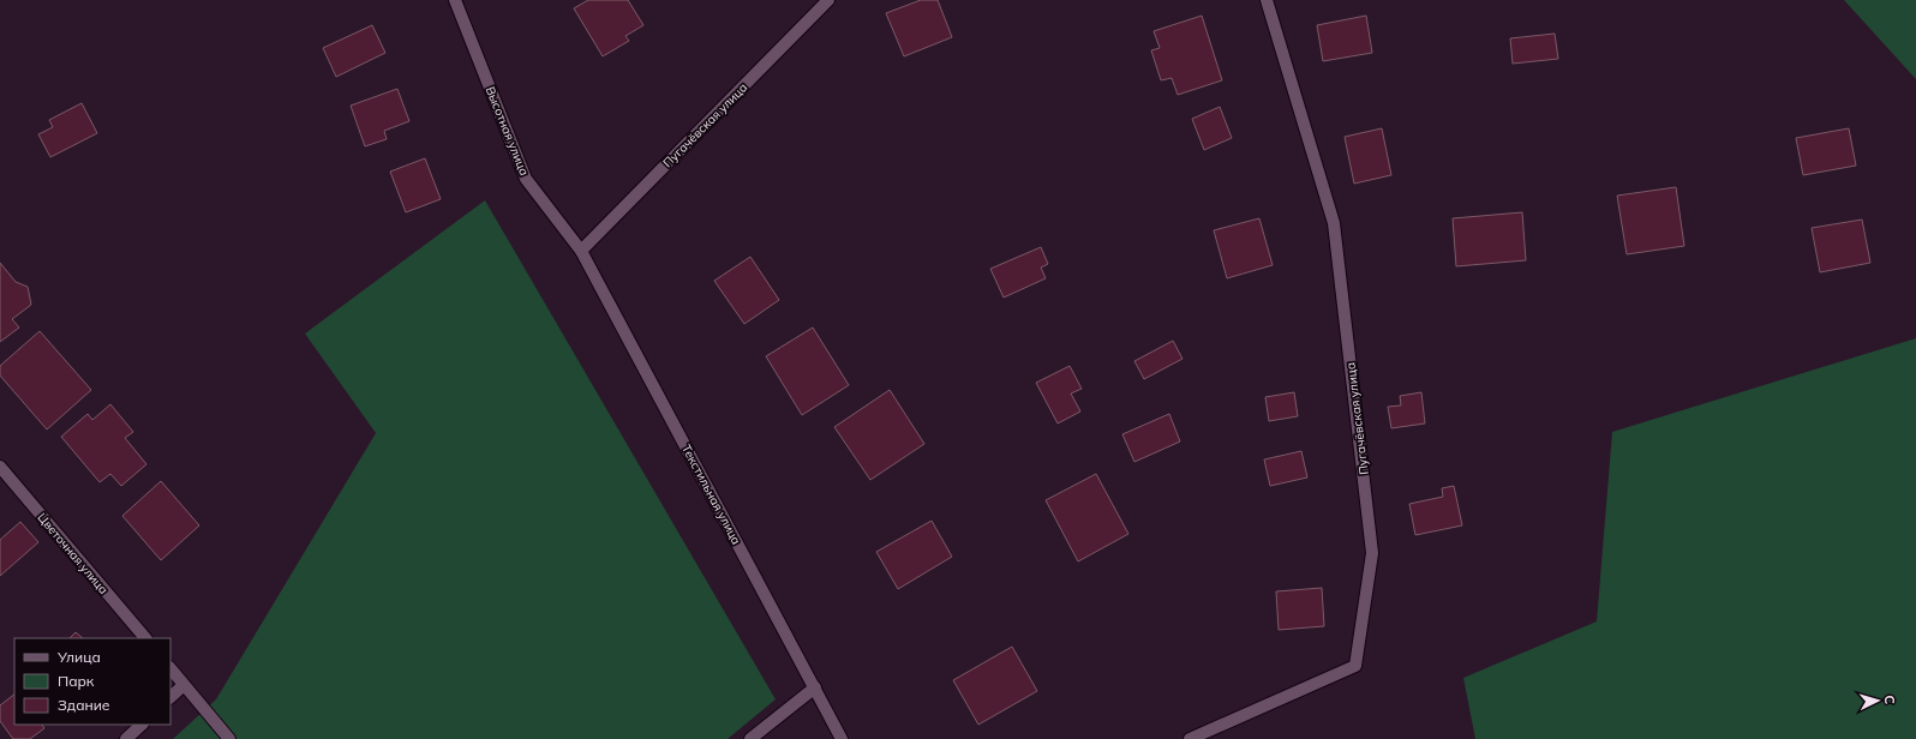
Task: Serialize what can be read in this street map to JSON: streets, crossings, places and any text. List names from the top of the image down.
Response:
{
  "streets": {
    "street": [
      "Пугачёвская улица",
      "Высотная улица",
      "Текстильная улица",
      "Цветочная улица"
    ]
  },
  "crossings": [
    ["Пугачёвская улица", "Высотная улица"],
    ["Пугачёвская улица", "Текстильная улица"],
    ["Высотная улица", "Текстильная улица"]
  ],
  "legend": ["Улица", "Парк", "Здание"],
  "north": "right"
}
